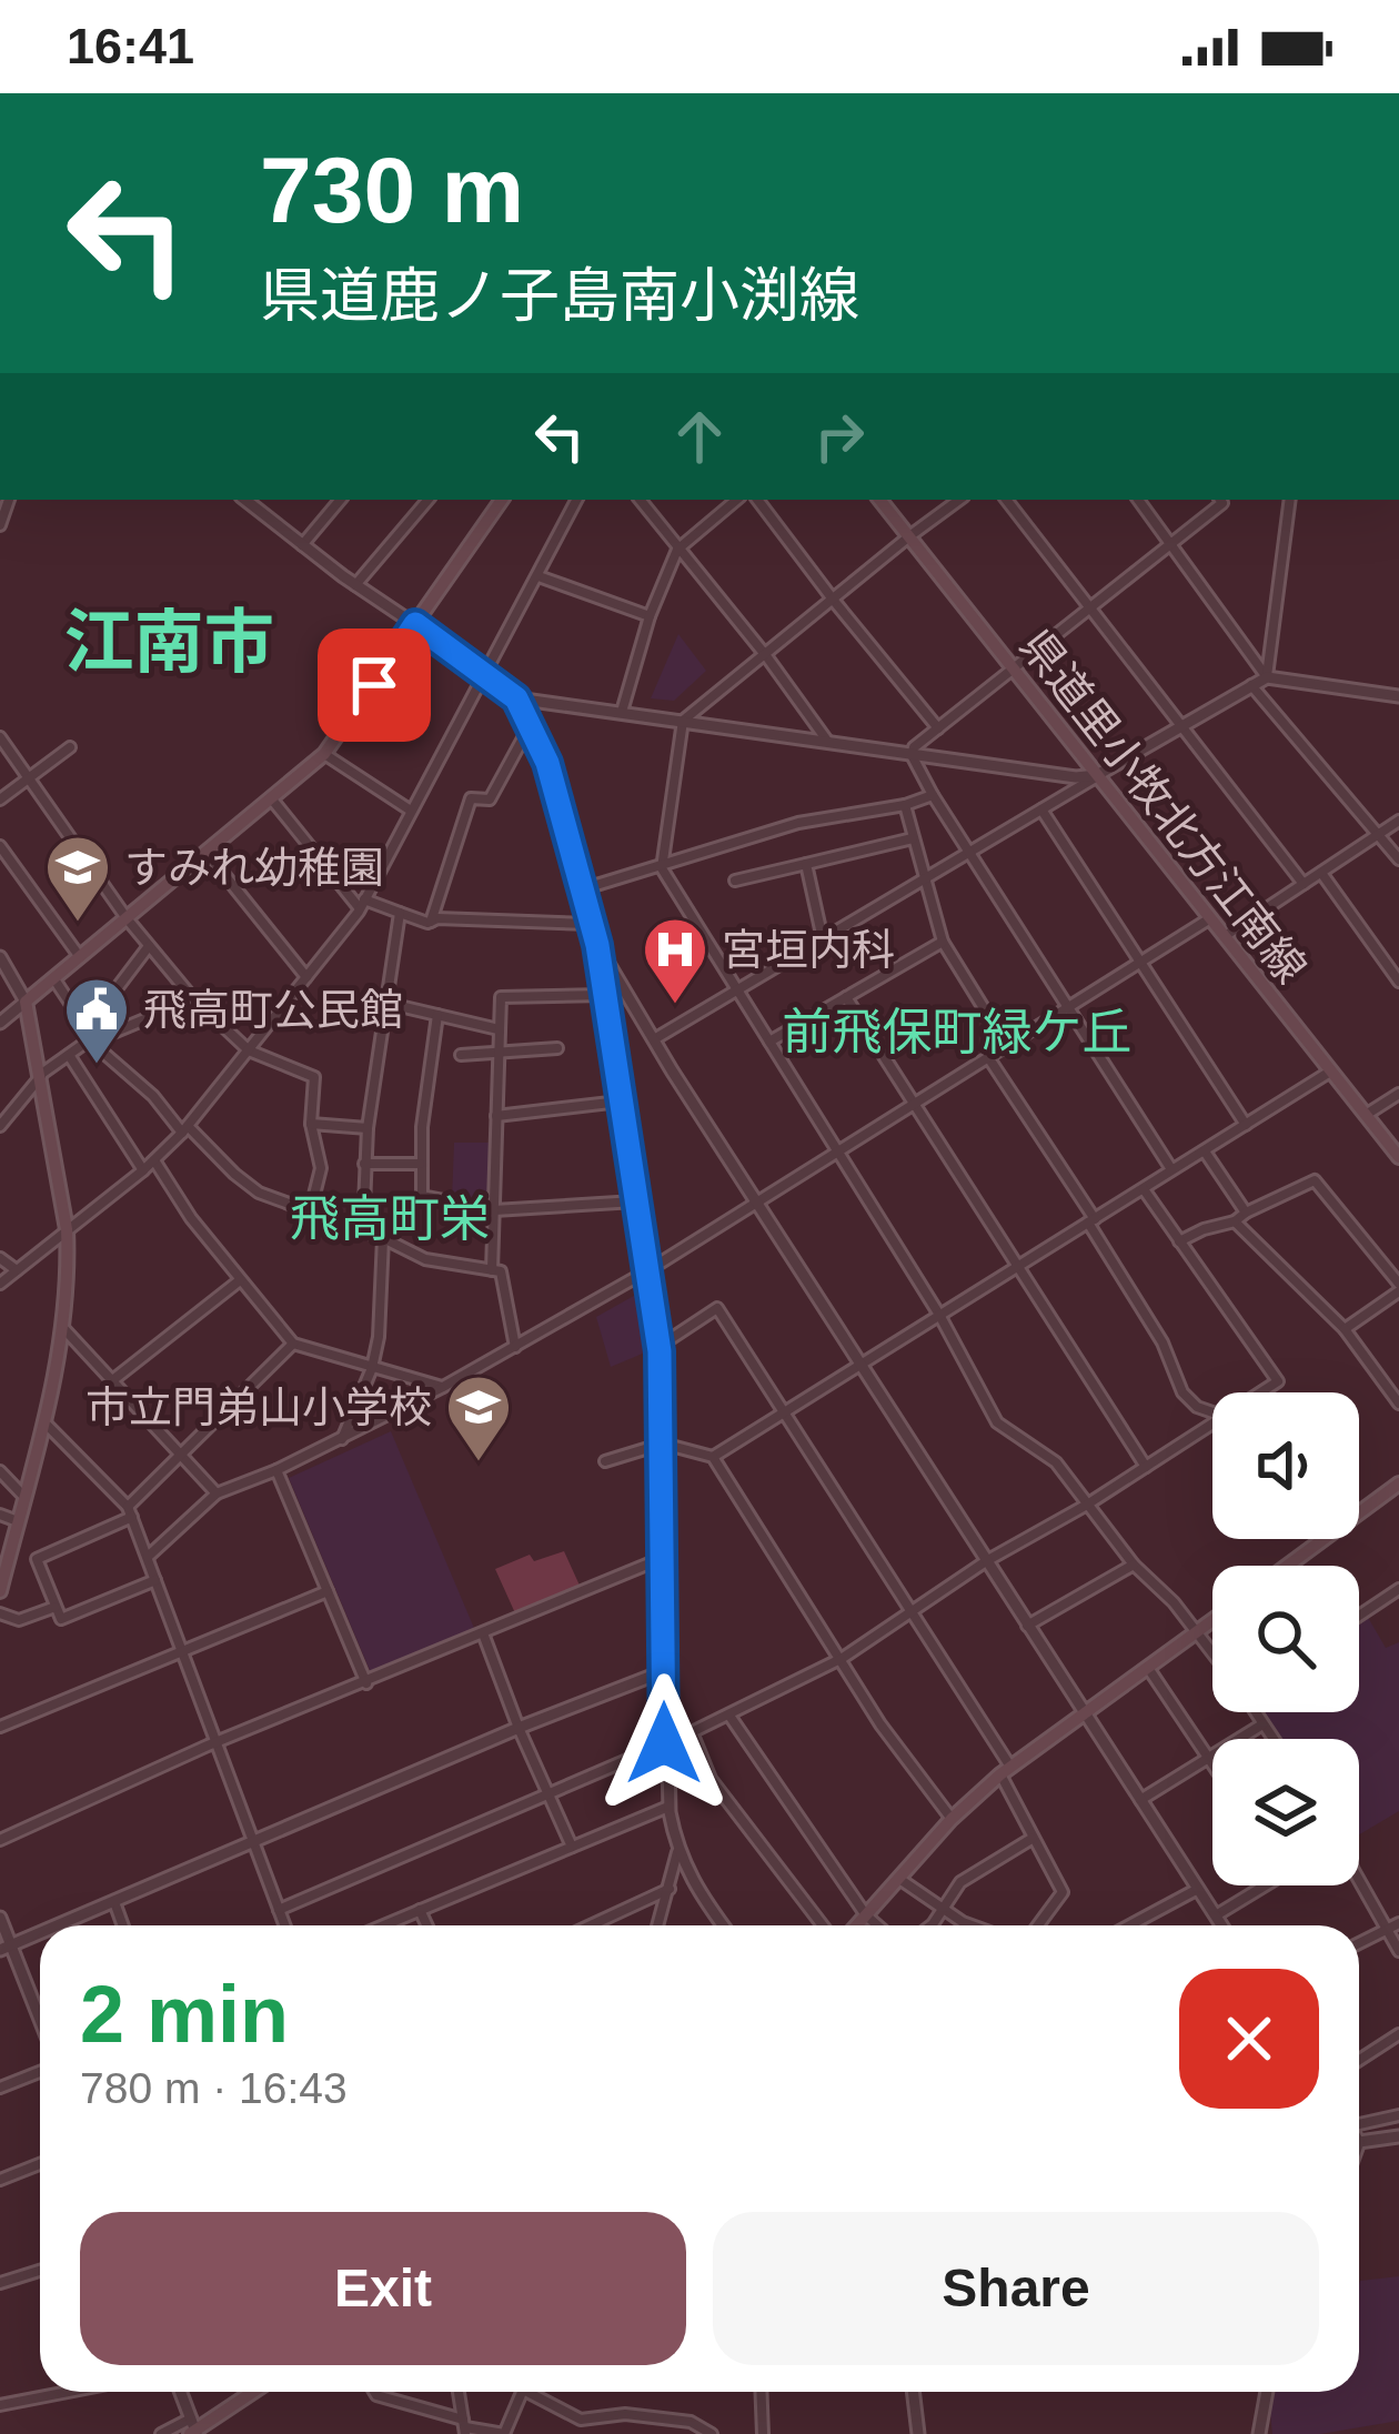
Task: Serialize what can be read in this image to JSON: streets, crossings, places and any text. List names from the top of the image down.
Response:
{
  "streets": {
    "main road": ["県道里小牧北方江南線"]
  },
  "districts": ["江南市", "前飛保町緑ケ丘", "飛高町栄"],
  "places": {
    "school or university": ["すみれ幼稚園", "市立門弟山小学校"],
    "hospital": ["宮垣内科"],
    "public building": ["飛高町公民館"]
  },
  "page": {
    "status": "16:41",
    "turn": ["730 m", "県道鹿ノ子島南小渕線"],
    "heading": ["2 min", "780 m · 16:43"],
    "buttons": ["Exit", "Share"]
  }
}
